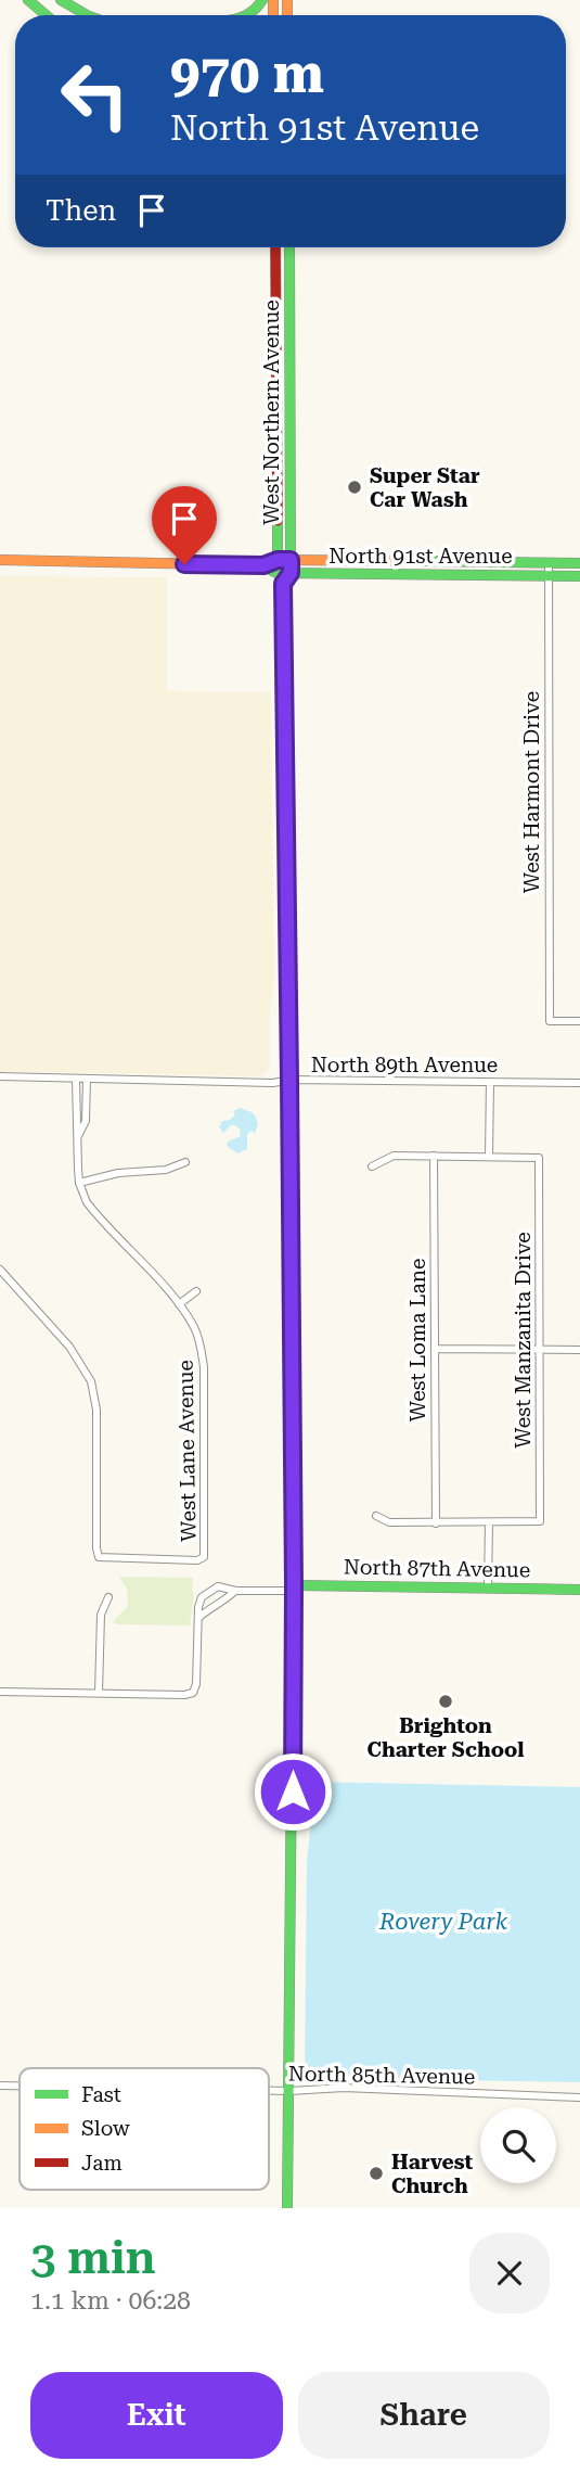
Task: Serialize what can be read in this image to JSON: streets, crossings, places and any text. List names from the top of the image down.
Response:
{
  "streets": {
    "main road": ["West Northern Avenue", "North 91st Avenue", "North 87th Avenue"],
    "street": [
      "West Harmont Drive",
      "North 89th Avenue",
      "West Loma Lane",
      "West Manzanita Drive",
      "West Lane Avenue",
      "North 85th Avenue"
    ]
  },
  "crossings": [
    ["West Northern Avenue", "North 91st Avenue"],
    ["West Northern Avenue", "North 89th Avenue"],
    ["West Northern Avenue", "North 87th Avenue"],
    ["West Northern Avenue", "North 85th Avenue"],
    ["North 91st Avenue", "West Harmont Drive"],
    ["North 89th Avenue", "West Lane Avenue"]
  ],
  "water": ["Rovery Park"],
  "places": ["Super Star Car Wash", "Brighton Charter School", "Harvest Church"],
  "legend": ["Fast", "Slow", "Jam"],
  "page": {
    "turn": ["970 m", "North 91st Avenue"],
    "then": "Then",
    "heading": ["3 min", "1.1 km · 06:28"],
    "buttons": ["Exit", "Share"]
  }
}
